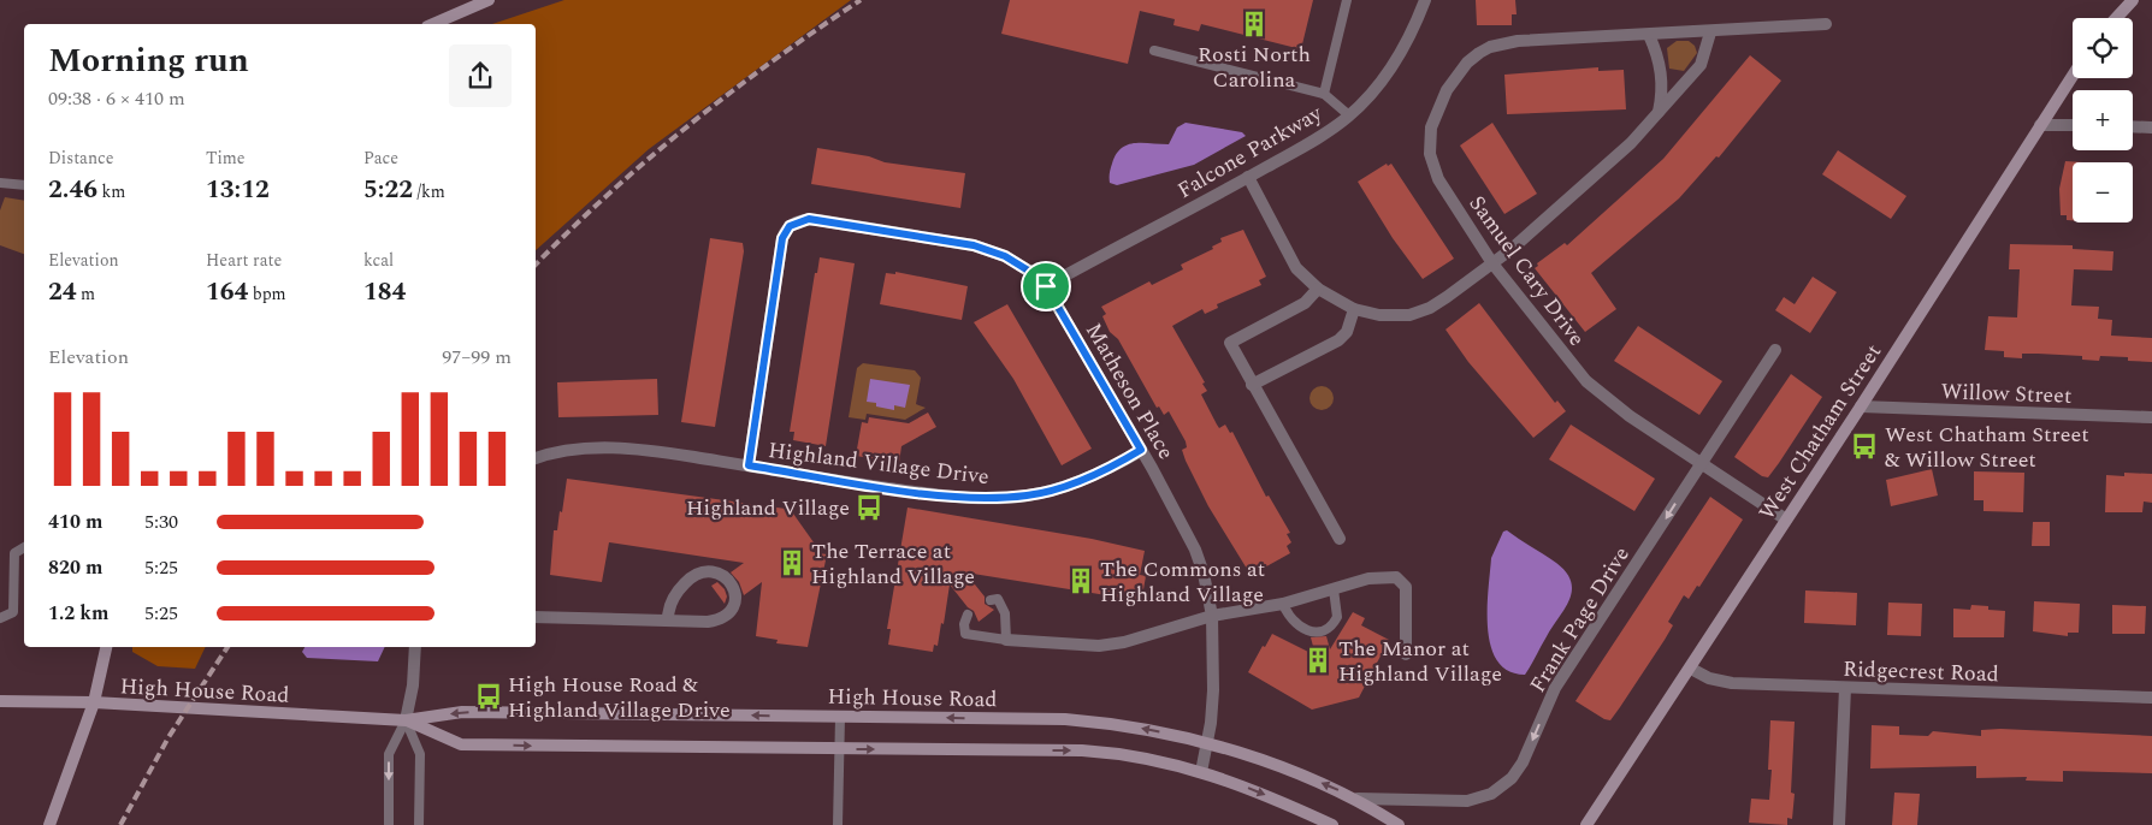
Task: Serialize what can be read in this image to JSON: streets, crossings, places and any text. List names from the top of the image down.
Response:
{
  "streets": {
    "main road": ["West Chatham Street", "High House Road"],
    "street": [
      "Falcone Parkway",
      "Samuel Cary Drive",
      "Matheson Place",
      "Willow Street",
      "Highland Village Drive",
      "Frank Page Drive",
      "Ridgecrest Road"
    ]
  },
  "crossings": [
    ["Falcone Parkway", "Matheson Place"],
    ["Samuel Cary Drive", "West Chatham Street"],
    ["Samuel Cary Drive", "Frank Page Drive"],
    ["Matheson Place", "Highland Village Drive"],
    ["Matheson Place", "High House Road"],
    ["Willow Street", "West Chatham Street"],
    ["West Chatham Street", "Ridgecrest Road"],
    ["Frank Page Drive", "High House Road"]
  ],
  "one_way": ["Frank Page Drive"],
  "places": {
    "building": [
      "Rosti North Carolina",
      "The Terrace at Highland Village",
      "The Commons at Highland Village",
      "The Manor at Highland Village"
    ],
    "bus stop": ["West Chatham Street & Willow Street", "Highland Village", "High House Road & Highland Village Drive"]
  },
  "page": {
    "map_buttons": ["+", "−"],
    "heading": ["Morning run", "09:38 · 6 × 410 m"],
    "stats": [
      ["Distance", "2.46 km"],
      ["Time", "13:12"],
      ["Pace", "5:22 /km"],
      ["Elevation", "24 m"],
      ["Heart rate", "164 bpm"],
      ["kcal", "184"]
    ],
    "chart": ["Elevation", "97–99 m"],
    "list": [
      {
        "name": "410 m",
        "note": "5:30"
      },
      {
        "name": "820 m",
        "note": "5:25"
      },
      {
        "name": "1.2 km",
        "note": "5:25"
      }
    ]
  }
}
